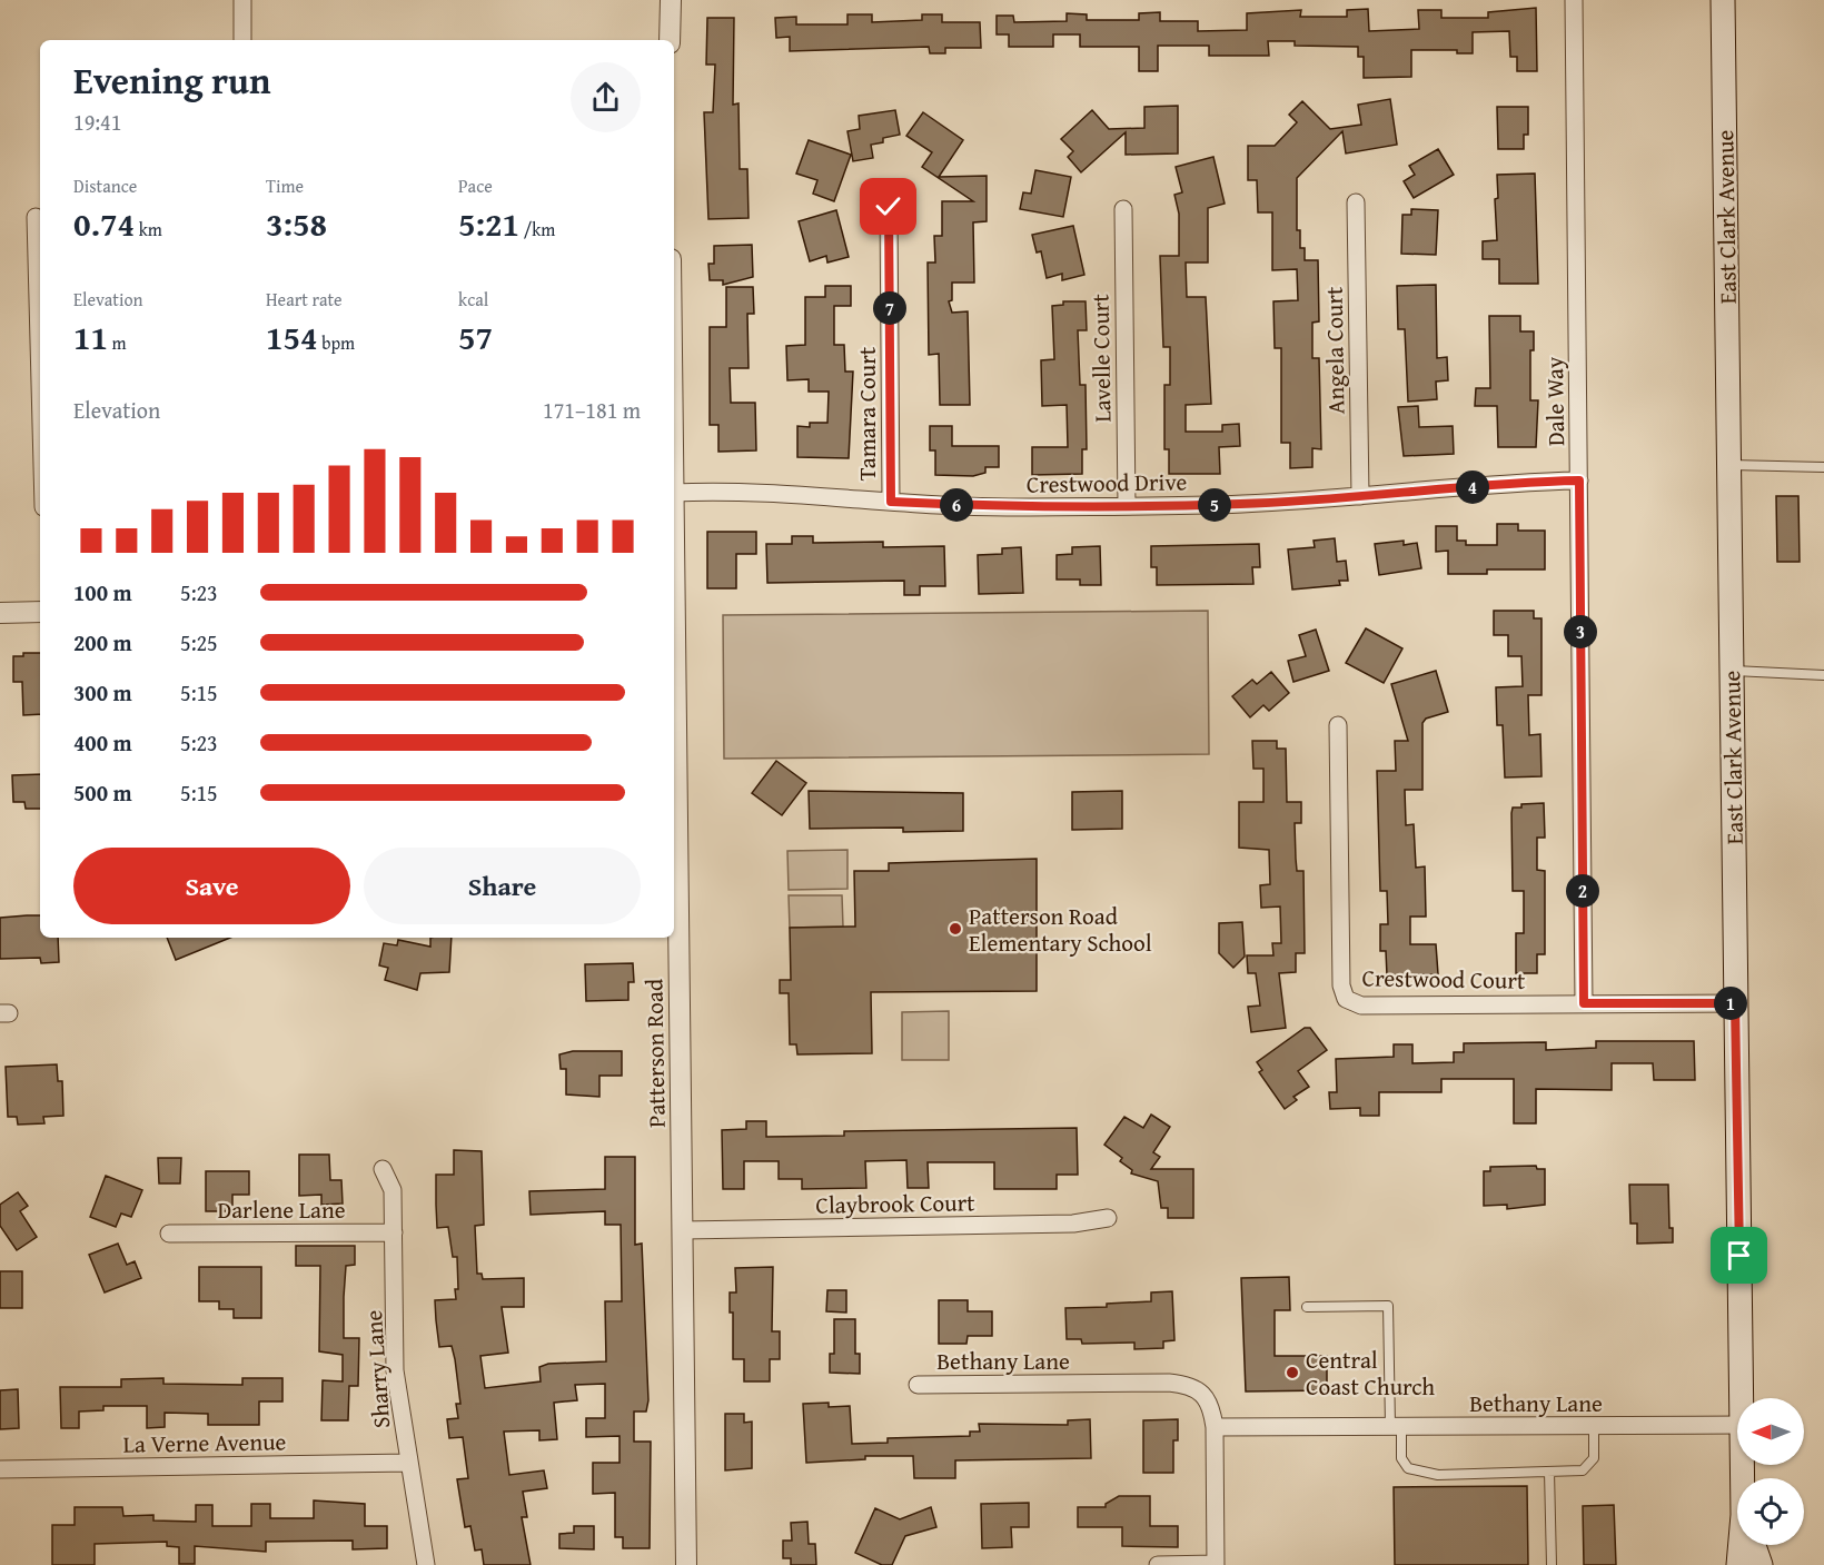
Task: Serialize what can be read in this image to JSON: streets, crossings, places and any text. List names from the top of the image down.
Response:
{
  "streets": {
    "main road": ["East Clark Avenue"],
    "street": [
      "Angela Court",
      "Lavelle Court",
      "Dale Way",
      "Tamara Court",
      "Crestwood Drive",
      "Crestwood Court",
      "Patterson Road",
      "Claybrook Court",
      "Darlene Lane",
      "Bethany Lane",
      "Sharry Lane",
      "La Verne Avenue"
    ]
  },
  "crossings": [
    ["East Clark Avenue", "Crestwood Court"],
    ["Angela Court", "Crestwood Drive"],
    ["Lavelle Court", "Crestwood Drive"],
    ["Dale Way", "Crestwood Drive"],
    ["Dale Way", "Crestwood Court"],
    ["Tamara Court", "Crestwood Drive"],
    ["Patterson Road", "Claybrook Court"],
    ["Darlene Lane", "Sharry Lane"],
    ["Sharry Lane", "La Verne Avenue"]
  ],
  "places": ["Patterson Road Elementary School", "Central Coast Church"],
  "north": "left",
  "page": {
    "heading": ["Evening run", "19:41"],
    "stats": [
      ["Distance", "0.74 km"],
      ["Time", "3:58"],
      ["Pace", "5:21 /km"],
      ["Elevation", "11 m"],
      ["Heart rate", "154 bpm"],
      ["kcal", "57"]
    ],
    "pins": [
      "7",
      "4",
      "5",
      "6",
      "3",
      "2",
      "1"
    ],
    "chart": ["Elevation", "171–181 m"],
    "list": [
      {
        "name": "100 m",
        "note": "5:23"
      },
      {
        "name": "200 m",
        "note": "5:25"
      },
      {
        "name": "300 m",
        "note": "5:15"
      },
      {
        "name": "400 m",
        "note": "5:23"
      },
      {
        "name": "500 m",
        "note": "5:15"
      }
    ],
    "buttons": ["Save", "Share"]
  }
}
